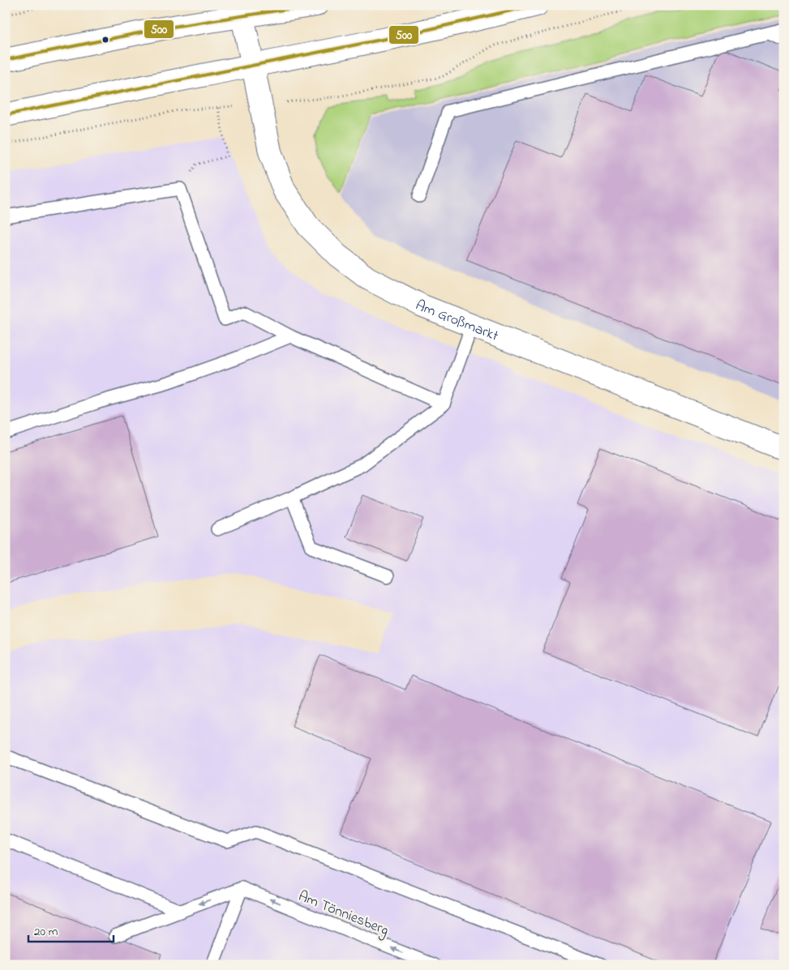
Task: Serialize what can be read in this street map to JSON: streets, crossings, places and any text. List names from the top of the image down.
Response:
{
  "streets": {
    "main road": ["Am Großmarkt"],
    "lane": ["Am Tönniesberg"]
  },
  "lines": ["transit line 500"],
  "scale_bar": "20 m"
}
